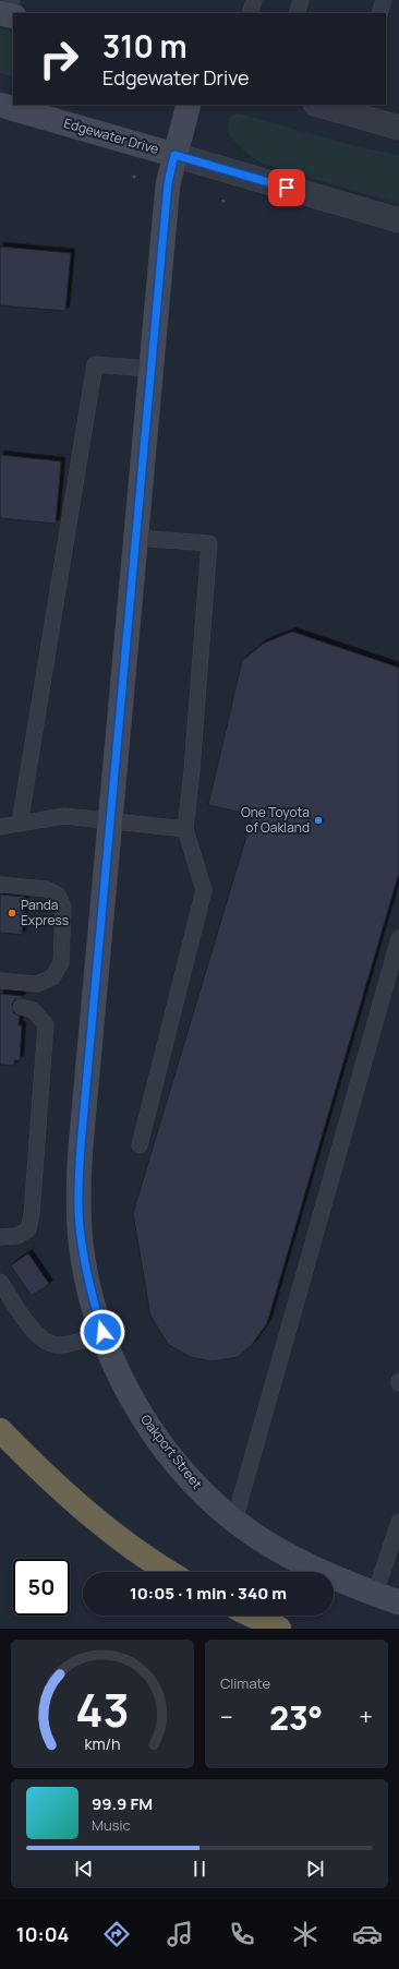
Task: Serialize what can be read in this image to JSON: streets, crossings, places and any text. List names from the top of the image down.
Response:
{
  "streets": {
    "main road": ["Edgewater Drive", "Oakport Street"]
  },
  "crossings": [
    ["Edgewater Drive", "Oakport Street"]
  ],
  "places": ["One Toyota of Oakland", "Panda Express"],
  "page": {
    "turn": ["310 m", "Edgewater Drive"],
    "limit": "50",
    "trip": "10:05 · 1 min · 340 m",
    "tile": "Climate",
    "heat": ["−", "23°", "+"],
    "song": ["99.9 FM", "Music"],
    "tabs": "10:04",
    "gauge": ["43", "km/h"]
  }
}
